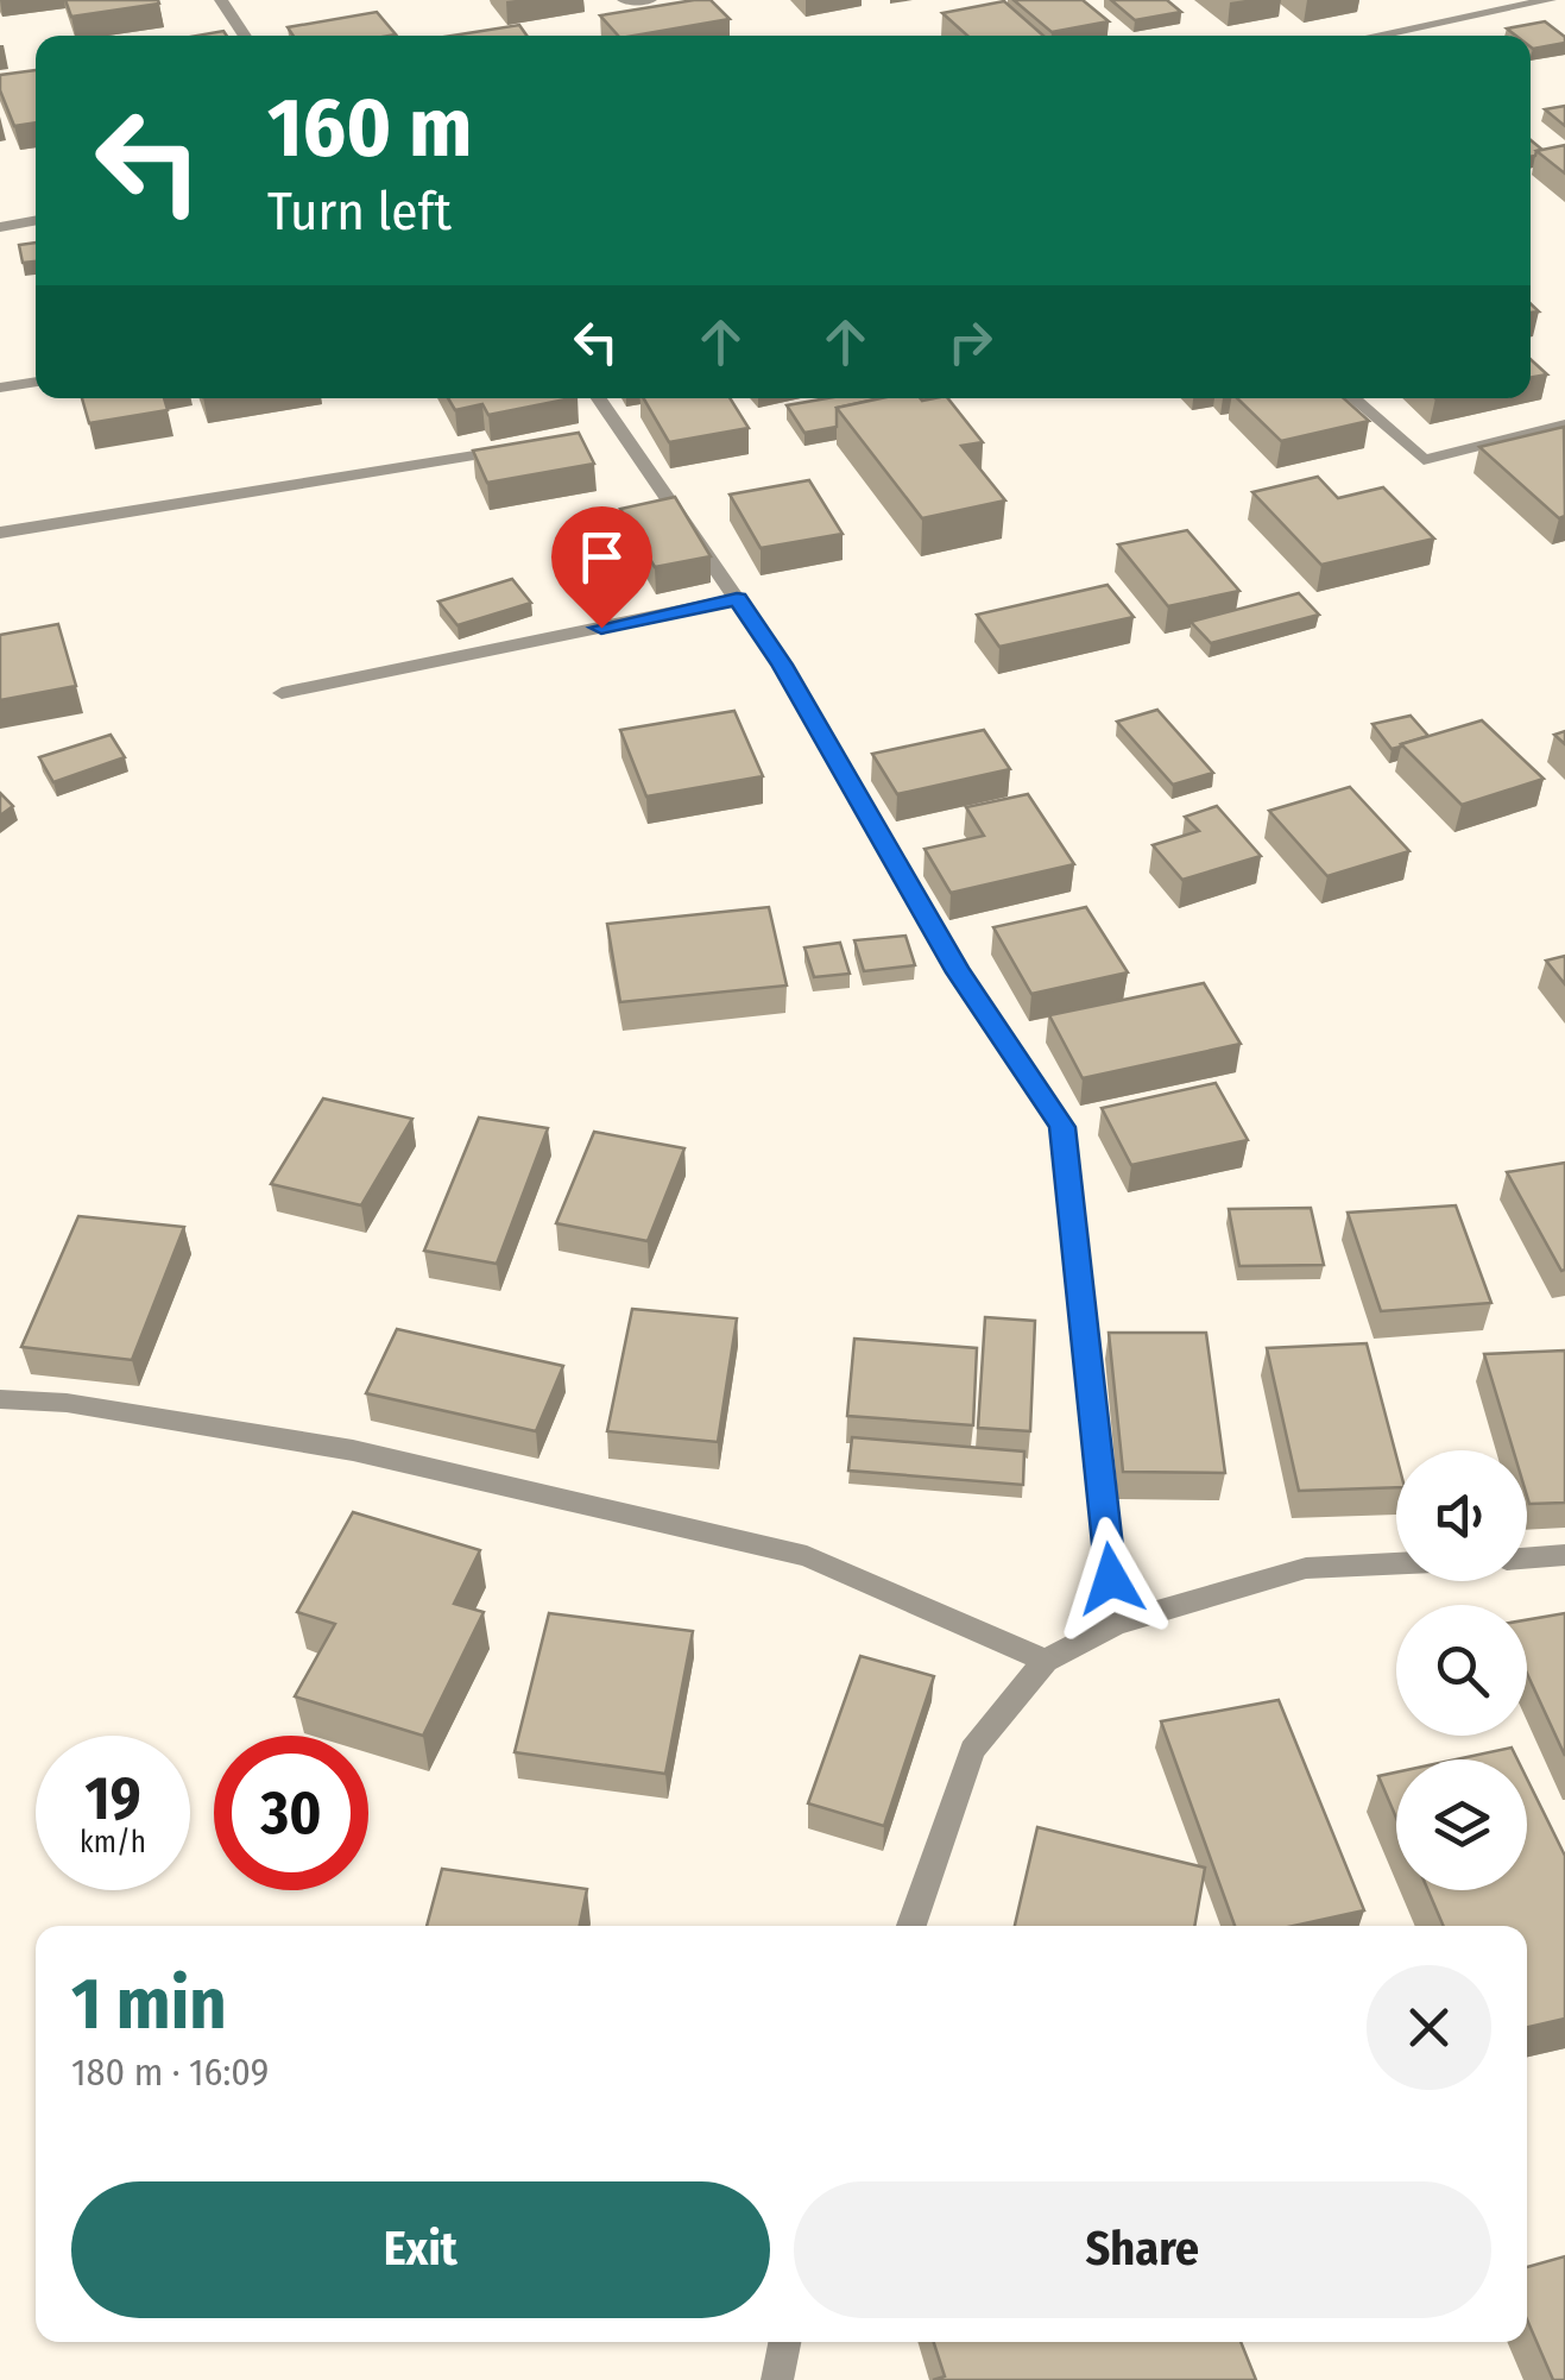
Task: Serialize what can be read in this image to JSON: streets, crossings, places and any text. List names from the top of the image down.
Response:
{
  "page": {
    "turn": ["160 m", "Turn left"],
    "speed": "19 km/h",
    "limit": "30",
    "heading": ["1 min", "180 m · 16:09"],
    "buttons": ["Exit", "Share"]
  }
}
